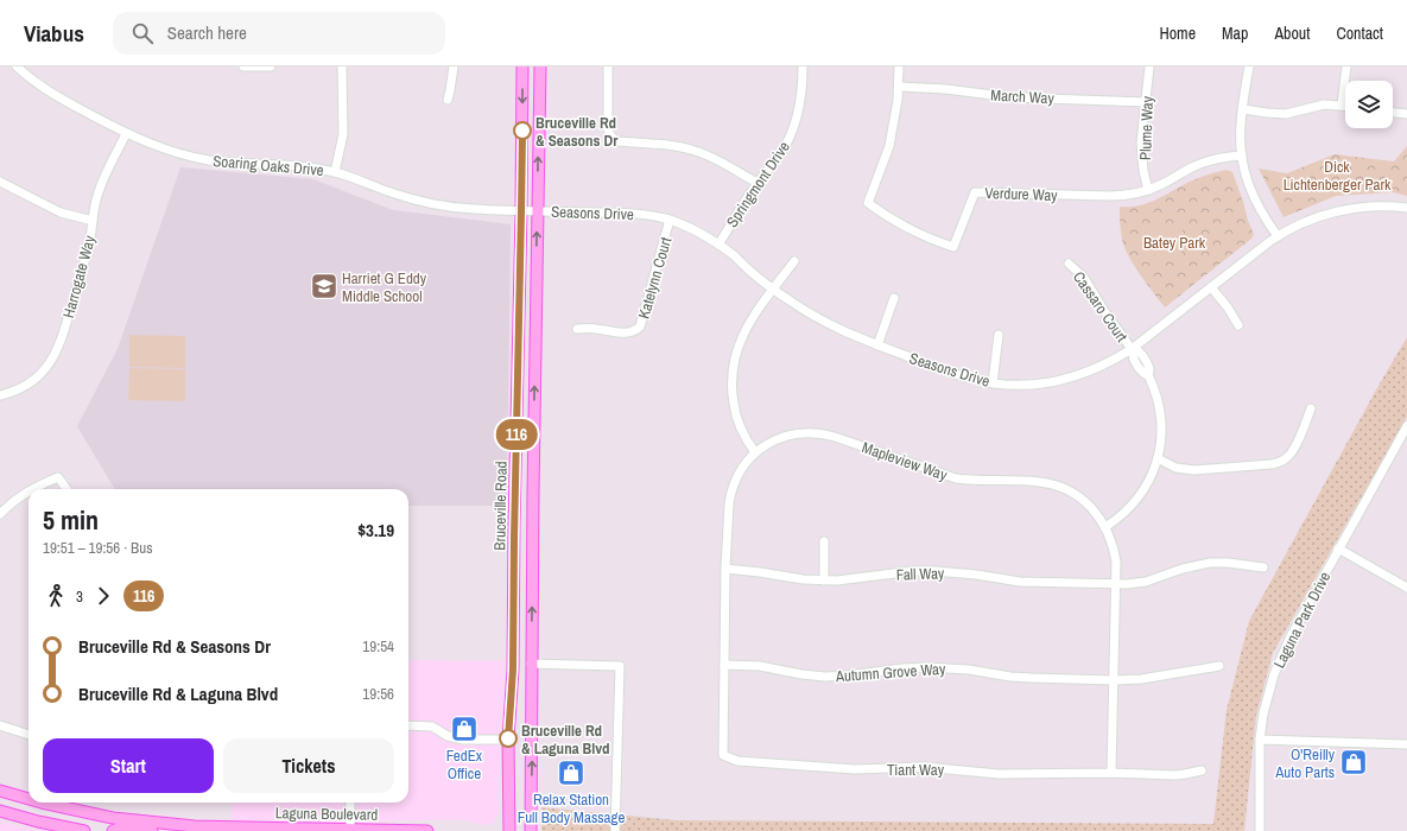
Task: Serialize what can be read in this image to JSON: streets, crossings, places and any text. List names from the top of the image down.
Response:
{
  "streets": {
    "main road": ["Bruceville Road", "Laguna Boulevard"],
    "street": [
      "March Way",
      "Plume Way",
      "Soaring Oaks Drive",
      "Springmont Drive",
      "Verdure Way",
      "Seasons Drive",
      "Harrogate Way",
      "Katelynn Court",
      "Cassaro Court",
      "Mapleview Way",
      "Fall Way",
      "Laguna Park Drive",
      "Autumn Grove Way",
      "Tiant Way"
    ]
  },
  "crossings": [
    ["March Way", "Plume Way"],
    ["March Way", "Verdure Way"],
    ["Plume Way", "Verdure Way"],
    ["Soaring Oaks Drive", "Seasons Drive"],
    ["Soaring Oaks Drive", "Harrogate Way"],
    ["Soaring Oaks Drive", "Bruceville Road"],
    ["Springmont Drive", "Seasons Drive"],
    ["Seasons Drive", "Katelynn Court"],
    ["Seasons Drive", "Cassaro Court"],
    ["Cassaro Court", "Mapleview Way"],
    ["Mapleview Way", "Fall Way"],
    ["Mapleview Way", "Autumn Grove Way"],
    ["Mapleview Way", "Tiant Way"]
  ],
  "parks": ["Dick Lichtenberger Park", "Batey Park"],
  "places": {
    "other": ["Bruceville Rd & Seasons Dr", "Bruceville Rd & Laguna Blvd"],
    "school or university": ["Harriet G Eddy Middle School"],
    "shop": ["FedEx Office", "O'Reilly Auto Parts", "Relax Station Full Body Massage"]
  },
  "lines": ["bus line 116"],
  "page": {
    "header": "Viabus",
    "search": "Search here",
    "nav": [
      "Home",
      "Map",
      "About",
      "Contact"
    ],
    "on_map": "116",
    "heading": ["5 min", "19:51 – 19:56 · Bus", "$3.19"],
    "legs": ["3", "116"],
    "list": [
      {
        "name": "Bruceville Rd & Seasons Dr",
        "value": "19:54"
      },
      {
        "name": "Bruceville Rd & Laguna Blvd",
        "value": "19:56"
      }
    ],
    "buttons": ["Start", "Tickets"]
  }
}
